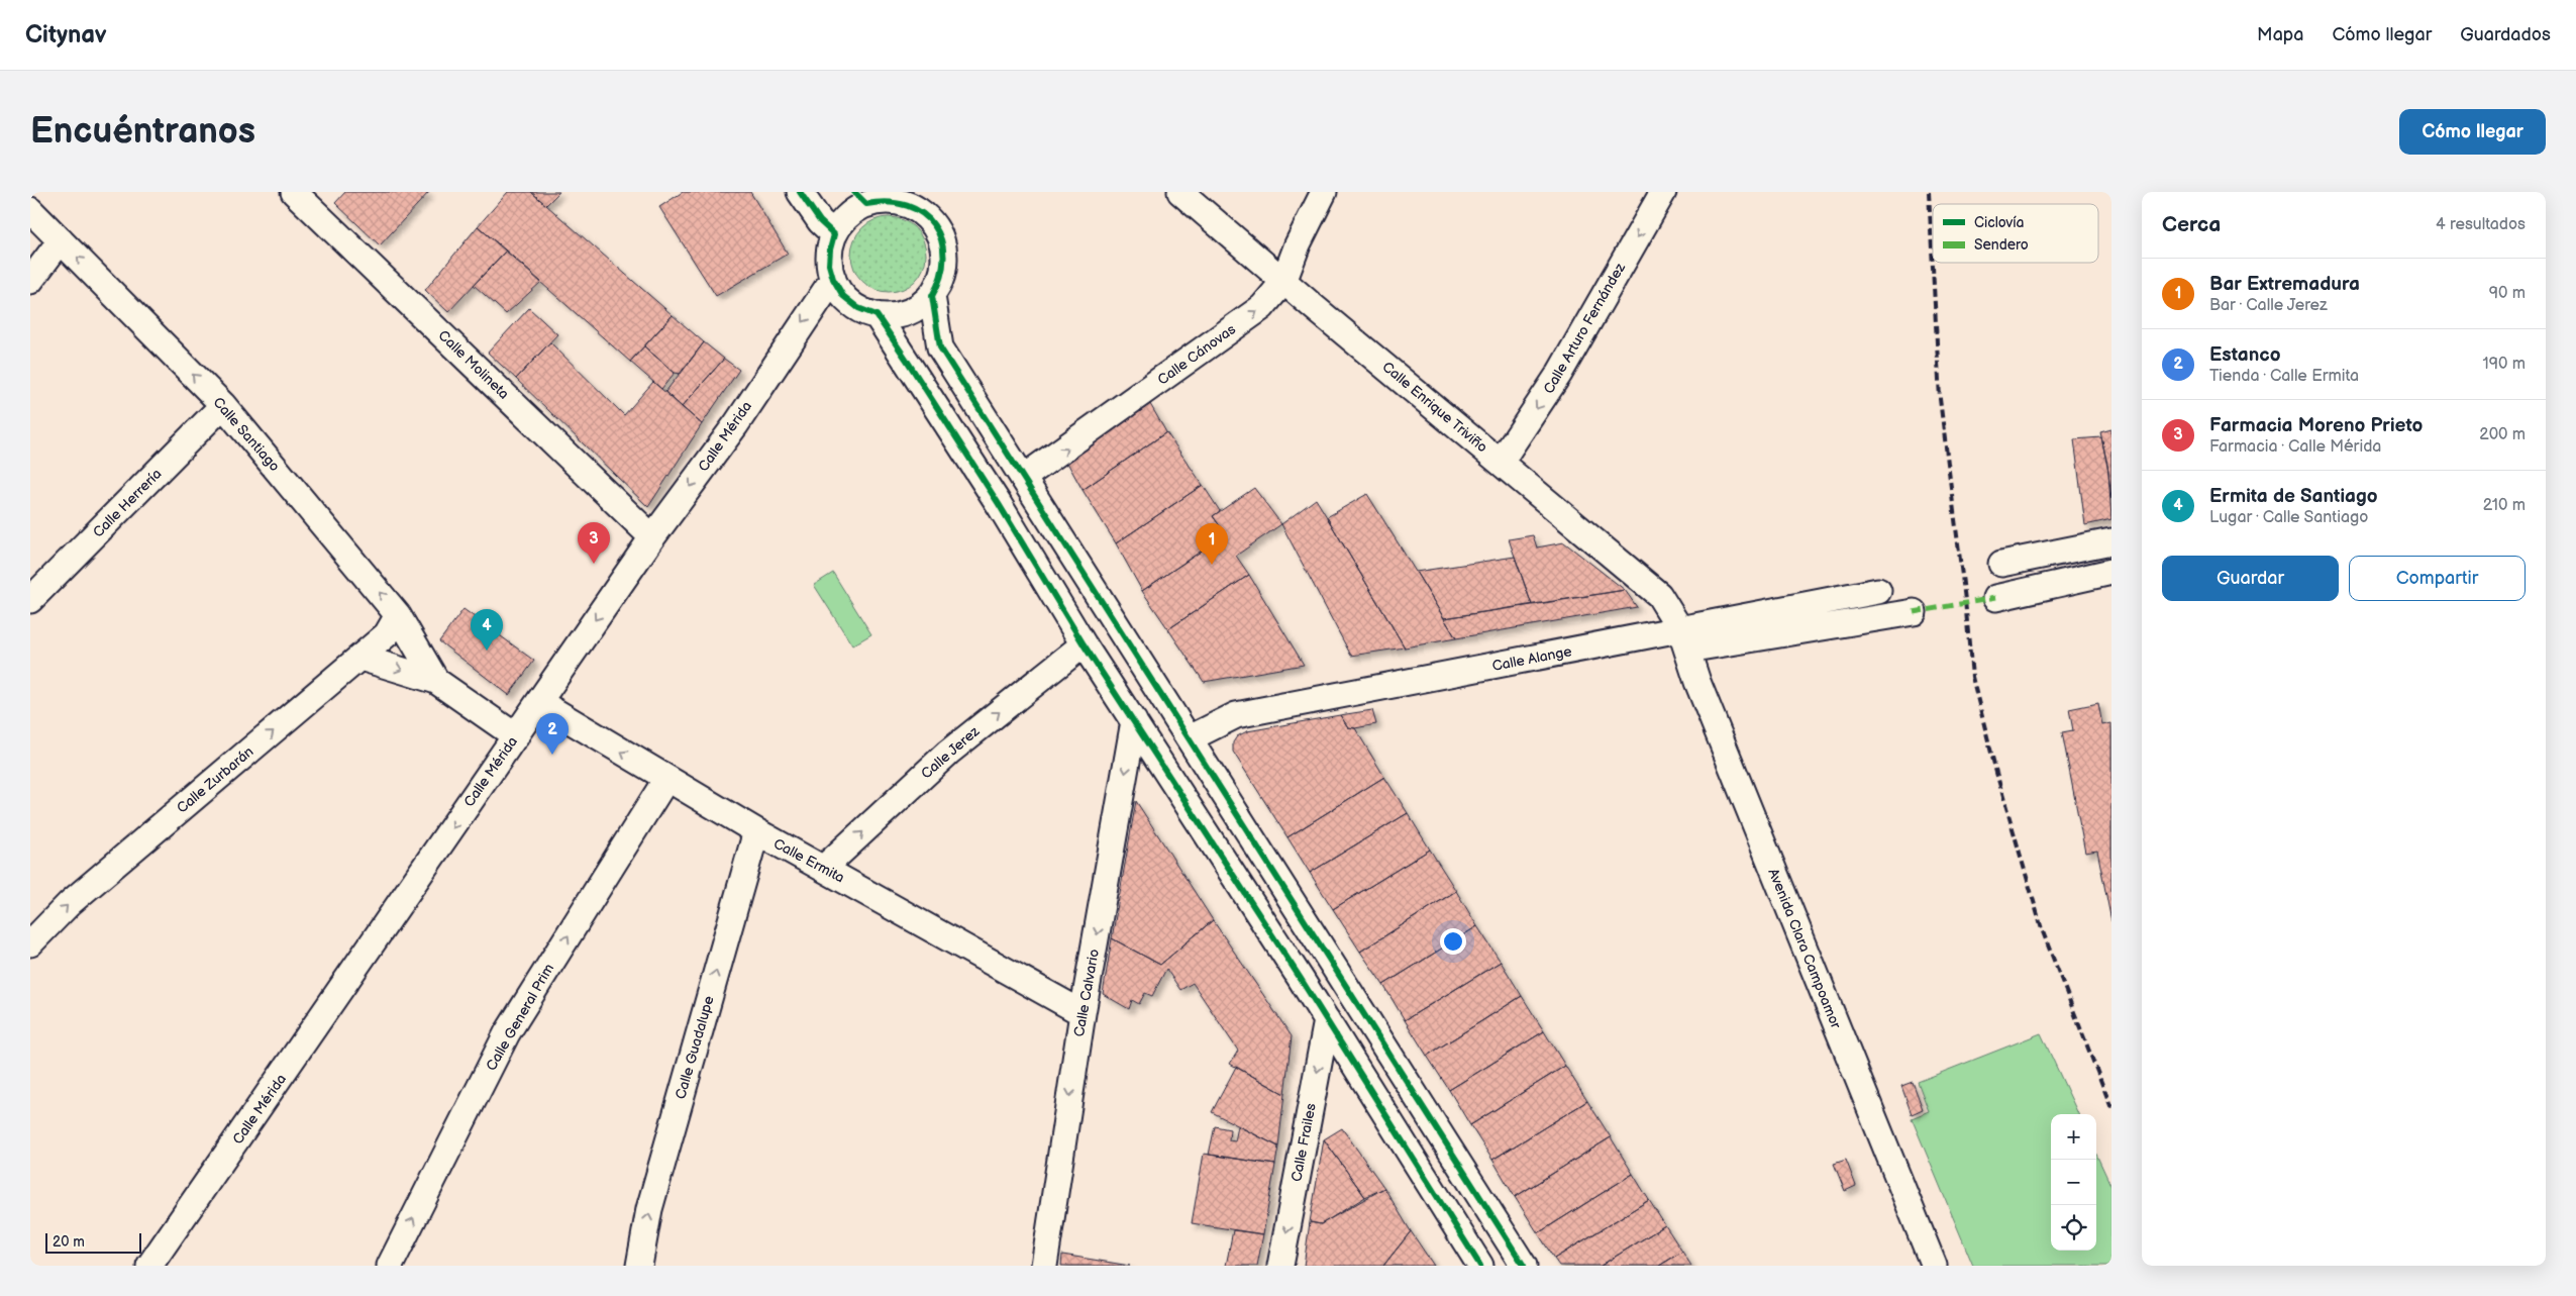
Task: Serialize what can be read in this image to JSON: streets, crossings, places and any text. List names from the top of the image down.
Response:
{
  "streets": {
    "street": [
      "Calle Arturo Fernández",
      "Calle Cánovas",
      "Calle Molineta",
      "Calle Enrique Triviño",
      "Calle Santiago",
      "Calle Mérida",
      "Calle Herrería",
      "Calle Alange",
      "Calle Jerez",
      "Calle Zurbarán",
      "Calle Ermita",
      "Avenida Clara Campoamor",
      "Calle Calvario",
      "Calle General Prim",
      "Calle Guadalupe",
      "Calle Frailes"
    ]
  },
  "crossings": [
    ["Calle Arturo Fernández", "Calle Enrique Triviño"],
    ["Calle Cánovas", "Calle Enrique Triviño"],
    ["Calle Molineta", "Calle Mérida"],
    ["Calle Enrique Triviño", "Calle Alange"],
    ["Calle Enrique Triviño", "Avenida Clara Campoamor"],
    ["Calle Santiago", "Calle Mérida"],
    ["Calle Santiago", "Calle Herrería"],
    ["Calle Santiago", "Calle Zurbarán"],
    ["Calle Mérida", "Calle Ermita"],
    ["Calle Alange", "Avenida Clara Campoamor"],
    ["Calle Jerez", "Calle Ermita"],
    ["Calle Ermita", "Calle Calvario"],
    ["Calle Ermita", "Calle General Prim"],
    ["Calle Ermita", "Calle Guadalupe"]
  ],
  "one_way": [
    "Calle Arturo Fernández",
    "Calle Cánovas",
    "Calle Mérida",
    "Calle Jerez",
    "Calle Zurbarán",
    "Calle Calvario",
    "Calle General Prim",
    "Calle Guadalupe",
    "Calle Frailes"
  ],
  "legend": ["Ciclovía", "Sendero"],
  "scale_bar": "20 m",
  "page": {
    "header": "Citynav",
    "nav": ["Mapa", "Cómo llegar", "Guardados"],
    "buttons": [
      "Cómo llegar",
      ["Guardar", "Compartir"]
    ],
    "title": "Encuéntranos",
    "heading": ["Cerca", "4 resultados"],
    "list": [
      {
        "mark": "1",
        "name": "Bar Extremadura",
        "note": "Bar · Calle Jerez",
        "value": "90 m"
      },
      {
        "mark": "2",
        "name": "Estanco",
        "note": "Tienda · Calle Ermita",
        "value": "190 m"
      },
      {
        "mark": "3",
        "name": "Farmacia Moreno Prieto",
        "note": "Farmacia · Calle Mérida",
        "value": "200 m"
      },
      {
        "mark": "4",
        "name": "Ermita de Santiago",
        "note": "Lugar · Calle Santiago",
        "value": "210 m"
      }
    ],
    "pins": [
      "3",
      "1",
      "4",
      "2"
    ],
    "map_buttons": ["+", "−"],
    "scale": "20 m"
  }
}
